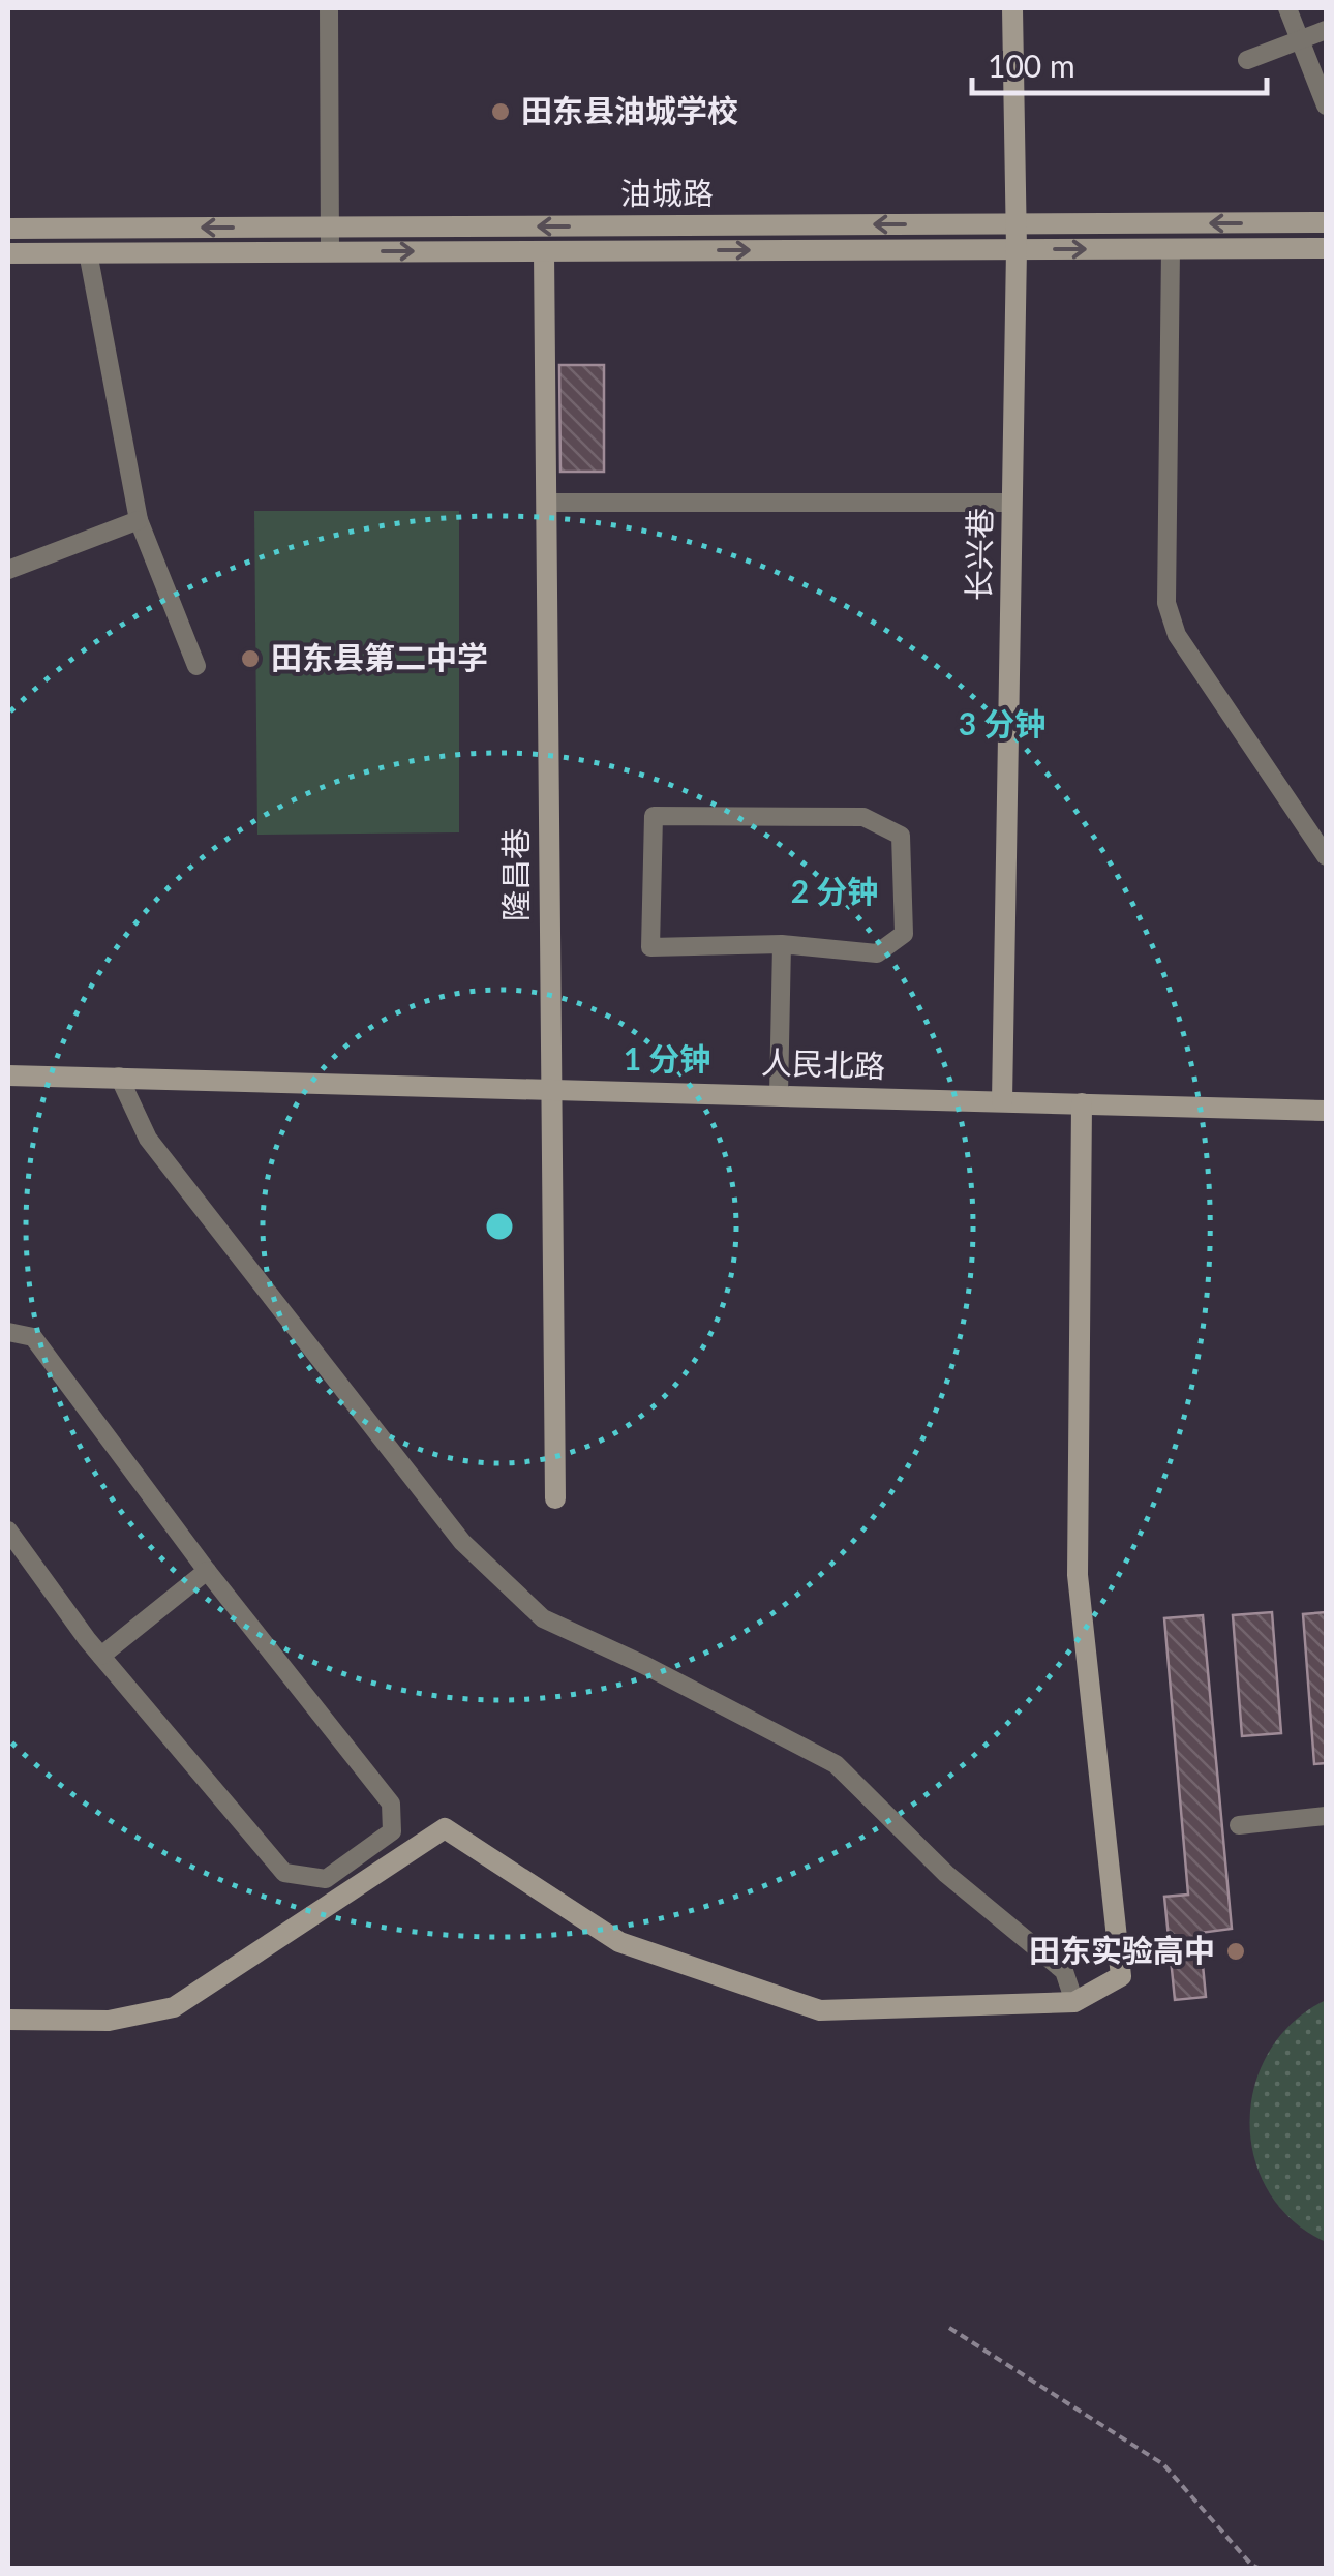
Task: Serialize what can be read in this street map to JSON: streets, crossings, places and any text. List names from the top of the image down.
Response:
{
  "streets": {
    "street": [
      "油城路",
      "长兴巷",
      "隆昌巷",
      "人民北路"
    ]
  },
  "crossings": [
    ["油城路", "长兴巷"],
    ["油城路", "隆昌巷"],
    ["长兴巷", "人民北路"],
    ["隆昌巷", "人民北路"]
  ],
  "places": ["田东县油城学校", "田东县第二中学", "田东实验高中"],
  "scale_bar": "100 m",
  "rings": ["3 分钟", "2 分钟", "1 分钟"]
}
